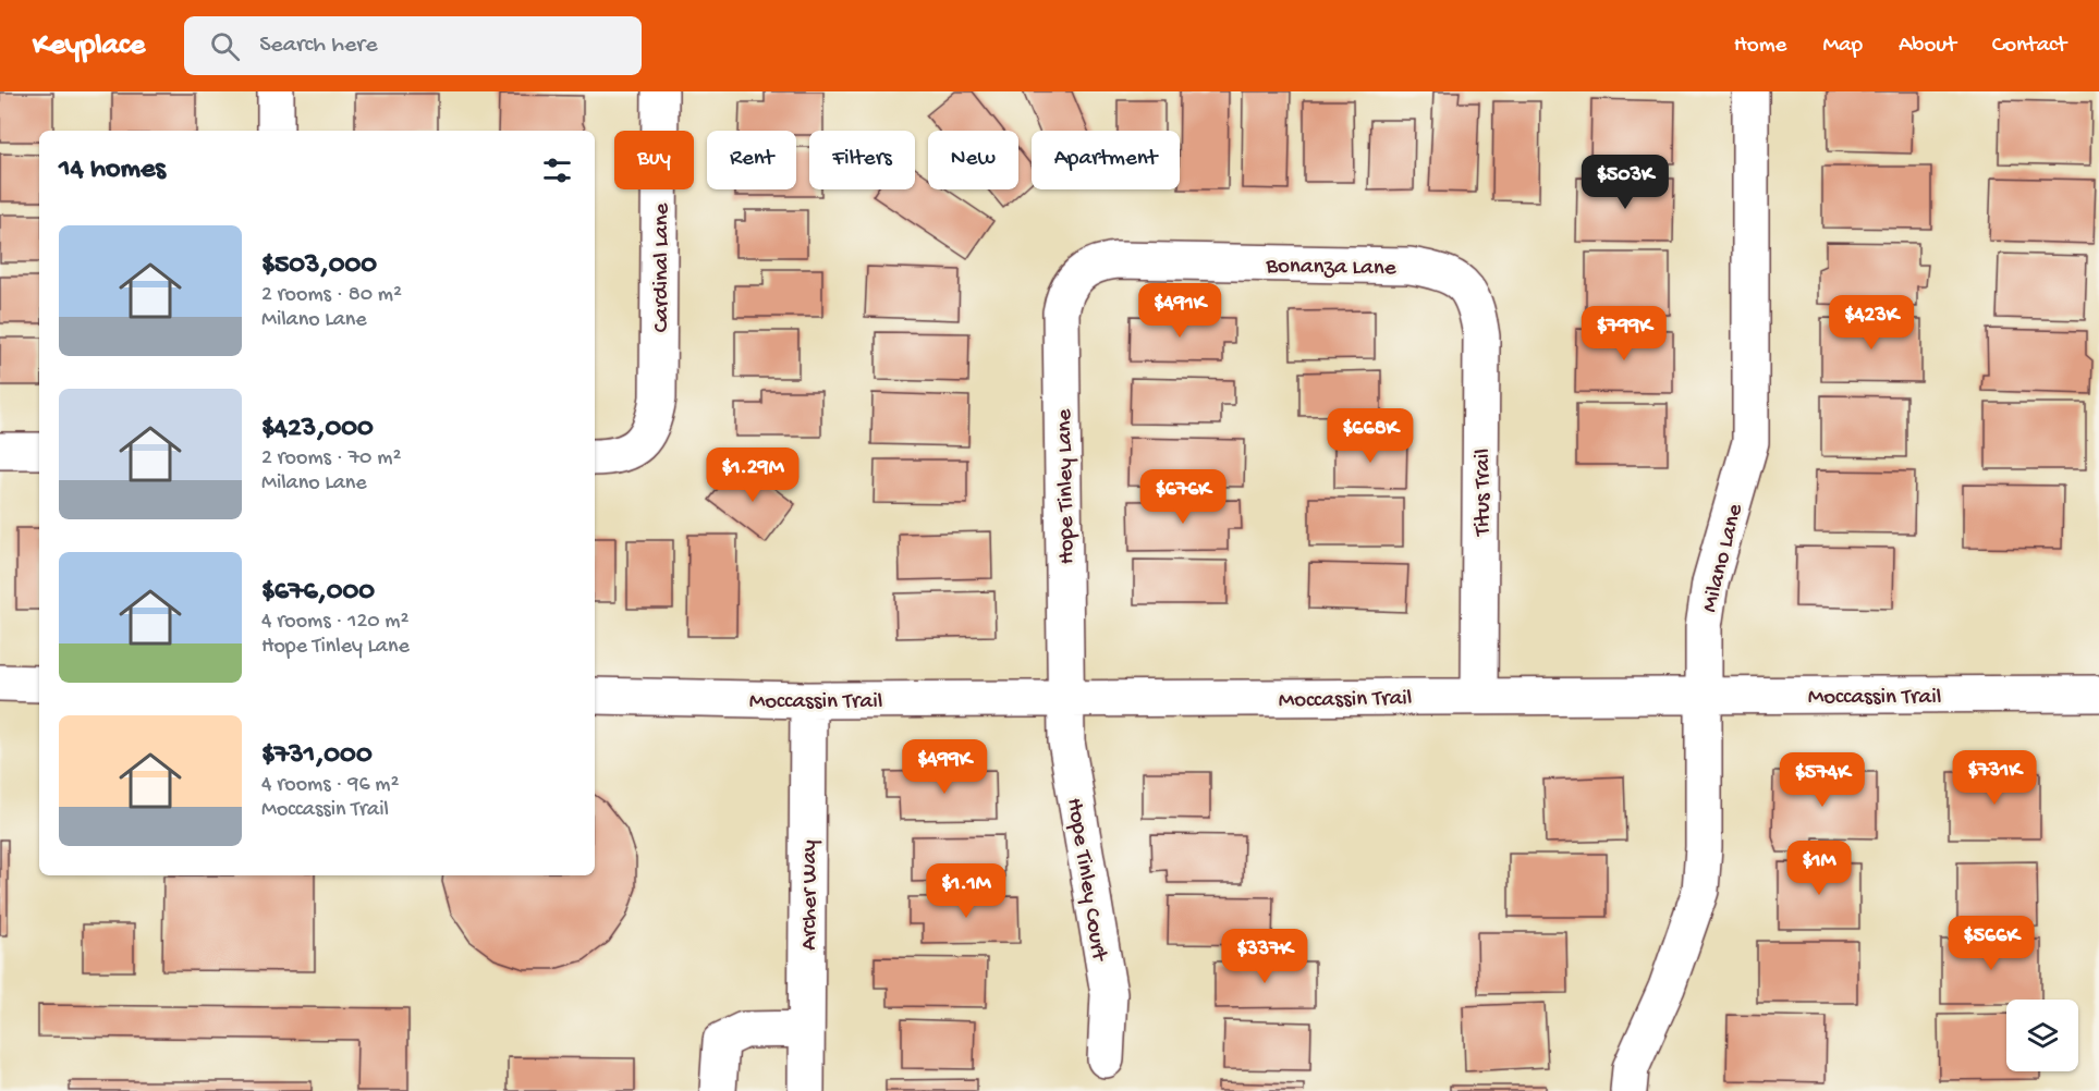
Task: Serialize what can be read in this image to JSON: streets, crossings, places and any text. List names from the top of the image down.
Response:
{
  "streets": {
    "street": [
      "Bonanza Lane",
      "Cardinal Lane",
      "Hope Tinley Lane",
      "Titus Trail",
      "Milano Lane",
      "Moccassin Trail",
      "Hope Tinley Court",
      "Archer Way"
    ]
  },
  "crossings": [
    ["Bonanza Lane", "Hope Tinley Lane"],
    ["Bonanza Lane", "Titus Trail"],
    ["Hope Tinley Lane", "Moccassin Trail"],
    ["Hope Tinley Lane", "Hope Tinley Court"],
    ["Titus Trail", "Moccassin Trail"],
    ["Milano Lane", "Moccassin Trail"],
    ["Moccassin Trail", "Hope Tinley Court"],
    ["Moccassin Trail", "Archer Way"]
  ],
  "page": {
    "header": "Keyplace",
    "search": "Search here",
    "nav": [
      "Home",
      "Map",
      "About",
      "Contact"
    ],
    "chip": [
      "Buy",
      "Rent",
      "Filters",
      "New",
      "Apartment"
    ],
    "heading": "14 homes",
    "price": [
      "$503K",
      "$491K",
      "$423K",
      "$799K",
      "$668K",
      "$1.29M",
      "$676K",
      "$499K",
      "$731K",
      "$574K",
      "$1M",
      "$1.1M",
      "$566K",
      "$337K"
    ],
    "list": [
      {
        "name": "$503,000",
        "note": "2 rooms · 80 m² · Milano Lane"
      },
      {
        "name": "$423,000",
        "note": "2 rooms · 70 m² · Milano Lane"
      },
      {
        "name": "$676,000",
        "note": "4 rooms · 120 m² · Hope Tinley Lane"
      },
      {
        "name": "$731,000",
        "note": "4 rooms · 96 m² · Moccassin Trail"
      }
    ]
  }
}
